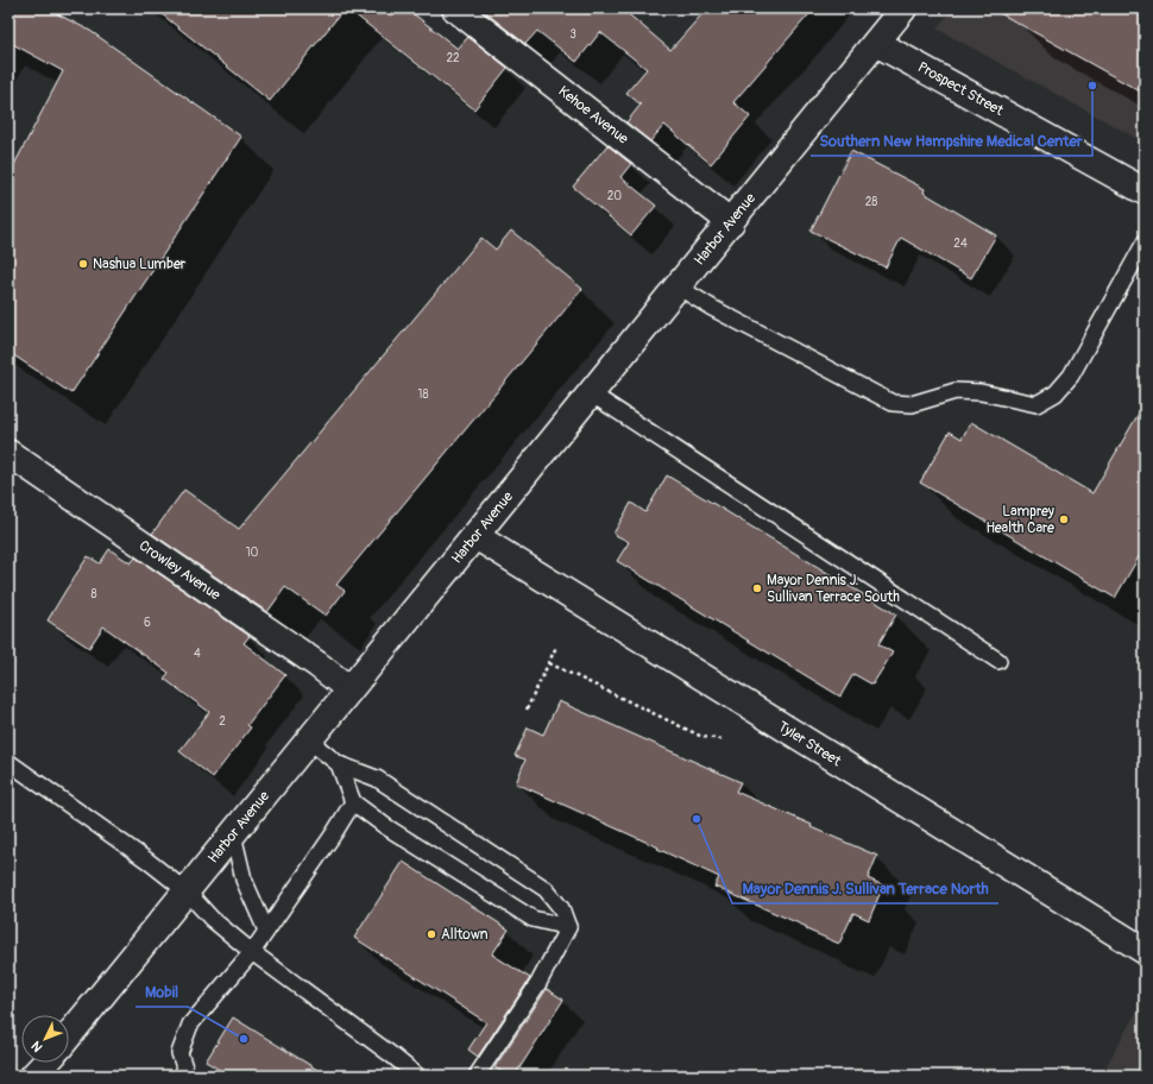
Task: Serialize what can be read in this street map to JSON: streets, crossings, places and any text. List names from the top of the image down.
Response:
{
  "streets": {
    "street": [
      "Prospect Street",
      "Kehoe Avenue",
      "Harbor Avenue",
      "Crowley Avenue",
      "Tyler Street"
    ]
  },
  "crossings": [
    ["Prospect Street", "Harbor Avenue"],
    ["Kehoe Avenue", "Harbor Avenue"],
    ["Harbor Avenue", "Crowley Avenue"],
    ["Harbor Avenue", "Tyler Street"]
  ],
  "places": [
    "Southern New Hampshire Medical Center",
    "Nashua Lumber",
    "Lamprey Health Care",
    "Mayor Dennis J. Sullivan Terrace South",
    "Mayor Dennis J. Sullivan Terrace North",
    "Alltown",
    "Mobil"
  ],
  "house_numbers": [
    "3",
    "22",
    "20",
    "28",
    "24",
    "18",
    "10",
    "8",
    "6",
    "4",
    "2"
  ],
  "north": "bottom left"
}
